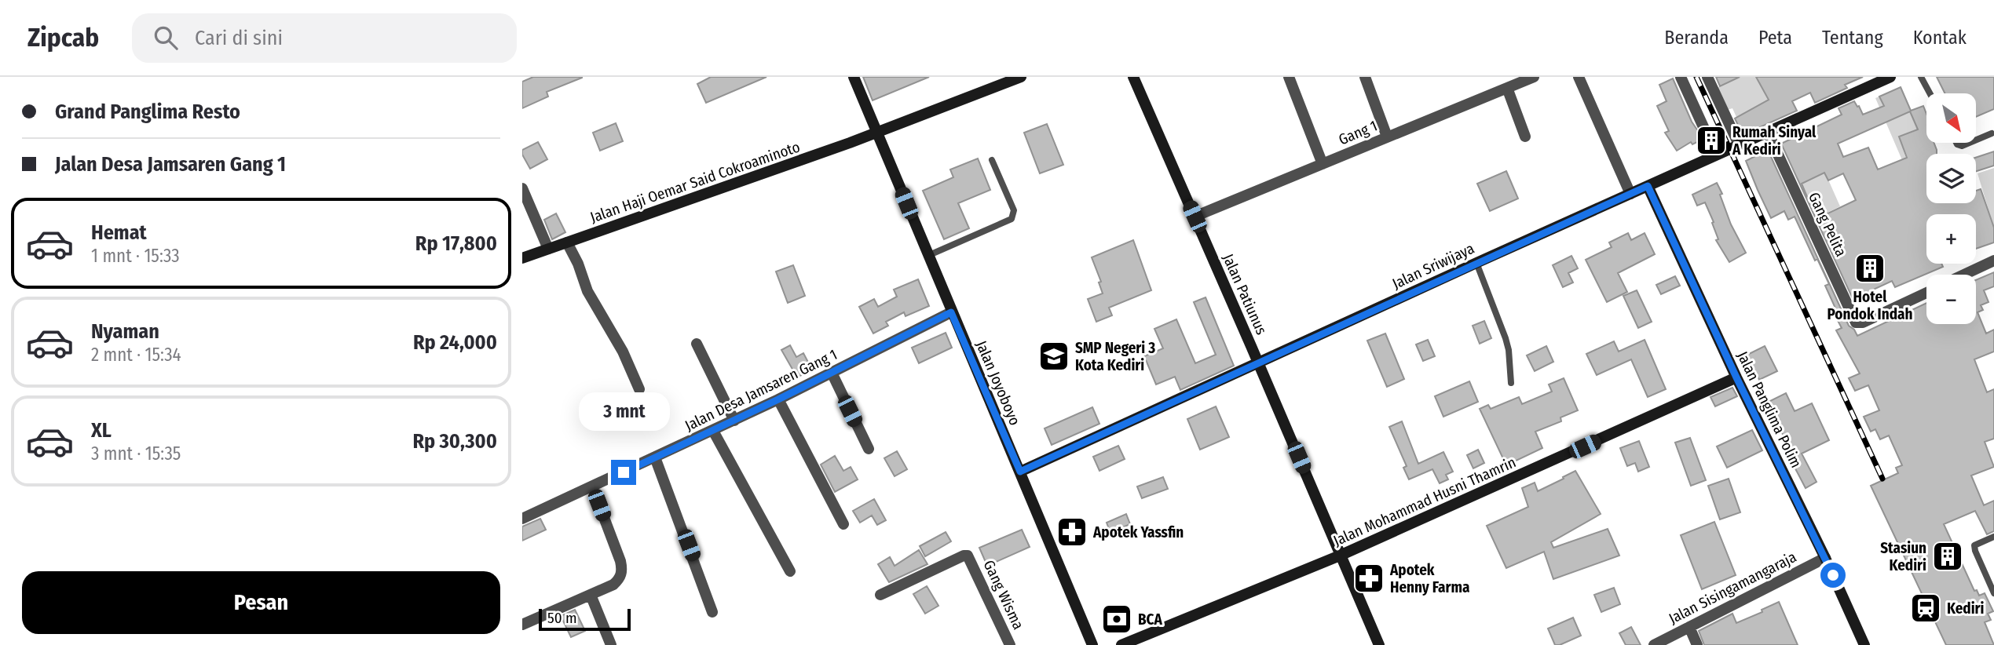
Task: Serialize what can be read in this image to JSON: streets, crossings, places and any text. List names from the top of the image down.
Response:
{
  "streets": {
    "street": [
      "Gang 1",
      "Jalan Haji Oemar Said Cokroaminoto",
      "Gang Pelita",
      "Jalan Sriwijaya",
      "Jalan Patiunus",
      "Jalan Joyoboyo",
      "Jalan Desa Jamsaren Gang 1",
      "Jalan Panglima Polim",
      "Jalan Mohammad Husni Thamrin",
      "Jalan Sisingamangaraja",
      "Gang Wisma"
    ]
  },
  "crossings": [
    ["Gang 1", "Jalan Patiunus"],
    ["Jalan Haji Oemar Said Cokroaminoto", "Jalan Joyoboyo"],
    ["Gang Pelita", "Jalan Sriwijaya"],
    ["Jalan Sriwijaya", "Jalan Patiunus"],
    ["Jalan Sriwijaya", "Jalan Joyoboyo"],
    ["Jalan Sriwijaya", "Jalan Panglima Polim"],
    ["Jalan Patiunus", "Jalan Mohammad Husni Thamrin"],
    ["Jalan Joyoboyo", "Jalan Desa Jamsaren Gang 1"],
    ["Jalan Panglima Polim", "Jalan Mohammad Husni Thamrin"],
    ["Jalan Panglima Polim", "Jalan Sisingamangaraja"]
  ],
  "places": {
    "building": ["Rumah Sinyal A Kediri", "Hotel Pondok Indah", "Stasiun Kediri"],
    "school or university": ["SMP Negeri 3 Kota Kediri"],
    "pharmacy": ["Apotek Yassfin", "Apotek Henny Farma"],
    "station": ["Kediri"],
    "bank": ["BCA"]
  },
  "scale_bar": "50 m",
  "north": "bottom right",
  "page": {
    "header": "Zipcab",
    "search": "Cari di sini",
    "nav": [
      "Beranda",
      "Peta",
      "Tentang",
      "Kontak"
    ],
    "banner": ["Grand Panglima Resto", "Jalan Desa Jamsaren Gang 1"],
    "map_buttons": ["+", "−"],
    "list": [
      {
        "name": "Hemat",
        "note": "1 mnt · 15:33",
        "value": "Rp 17,800"
      },
      {
        "name": "Nyaman",
        "note": "2 mnt · 15:34",
        "value": "Rp 24,000"
      },
      {
        "name": "XL",
        "note": "3 mnt · 15:35",
        "value": "Rp 30,300"
      }
    ],
    "bubble": "3 mnt",
    "buttons": "Pesan",
    "scale": "50 m"
  }
}
